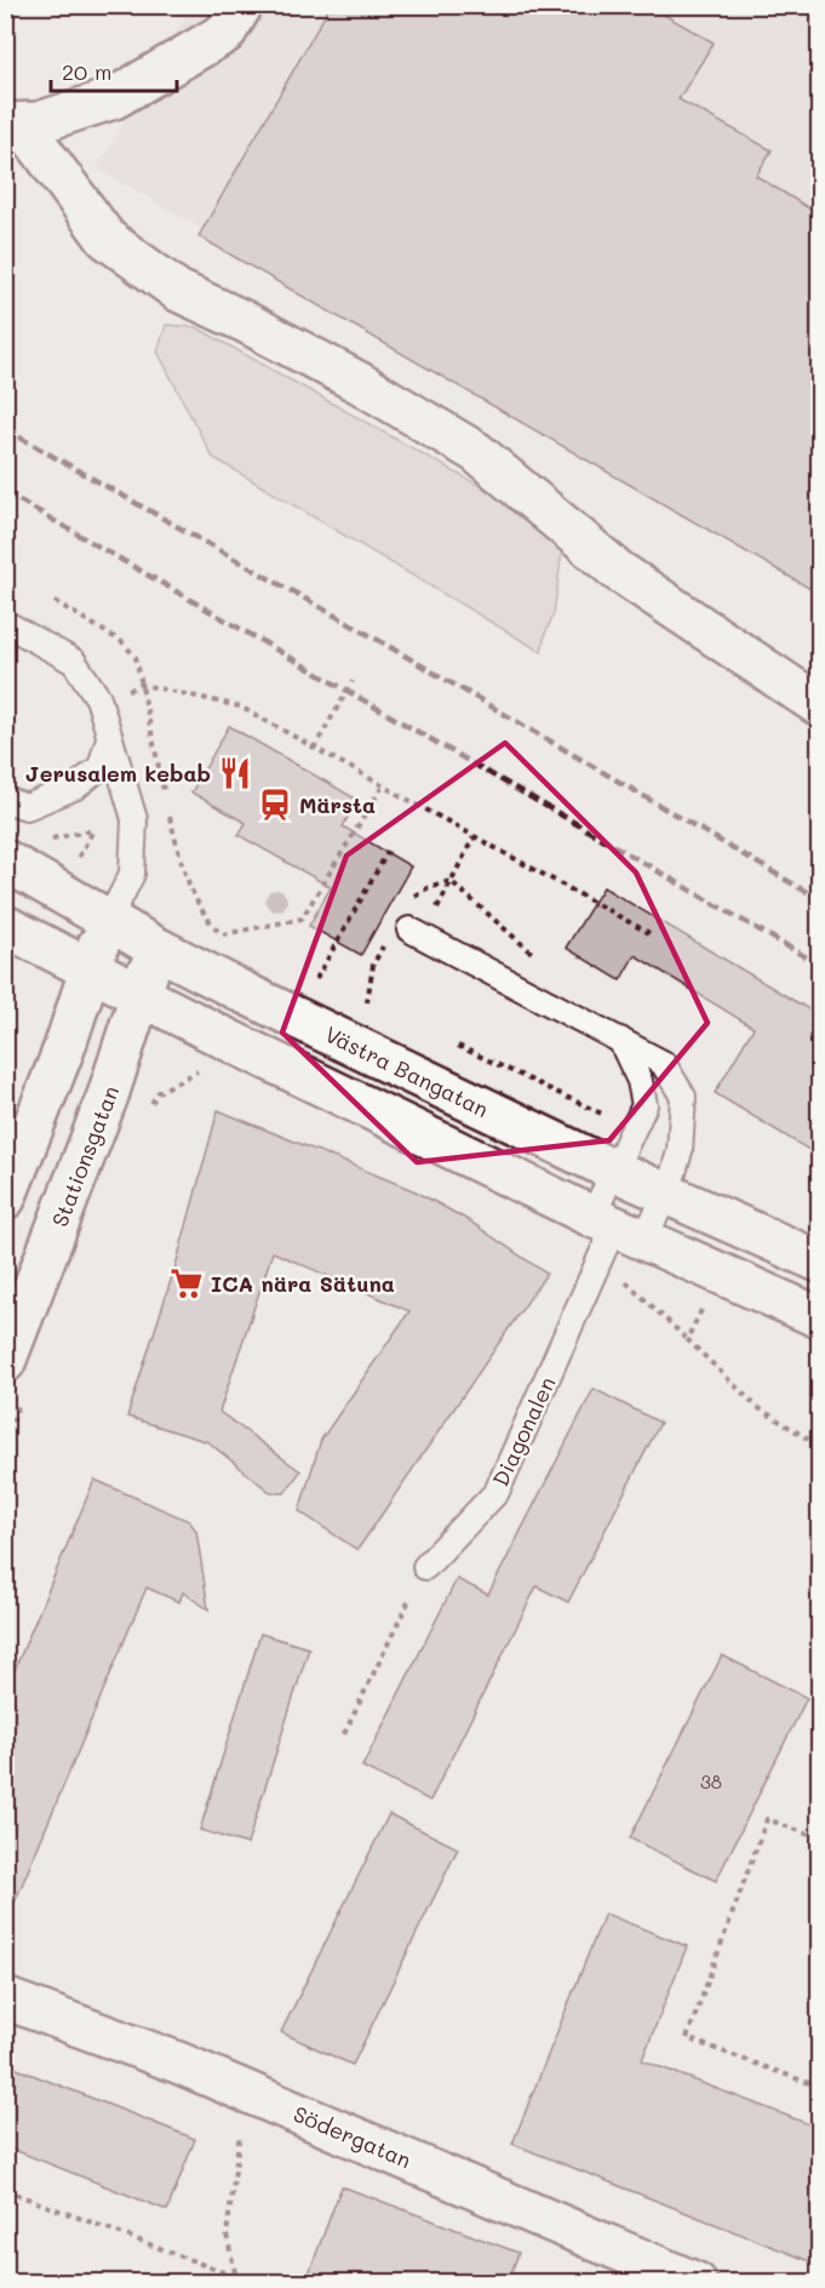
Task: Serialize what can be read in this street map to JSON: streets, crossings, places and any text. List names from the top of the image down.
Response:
{
  "streets": {
    "street": ["Västra Bangatan", "Stationsgatan", "Södergatan"],
    "lane": ["Diagonalen"]
  },
  "crossings": [
    ["Västra Bangatan", "Stationsgatan"]
  ],
  "places": {
    "restaurant": ["Jerusalem kebab"],
    "station": ["Märsta"],
    "supermarket": ["ICA nära Sätuna"]
  },
  "house_numbers": ["38"],
  "scale_bar": "20 m"
}
